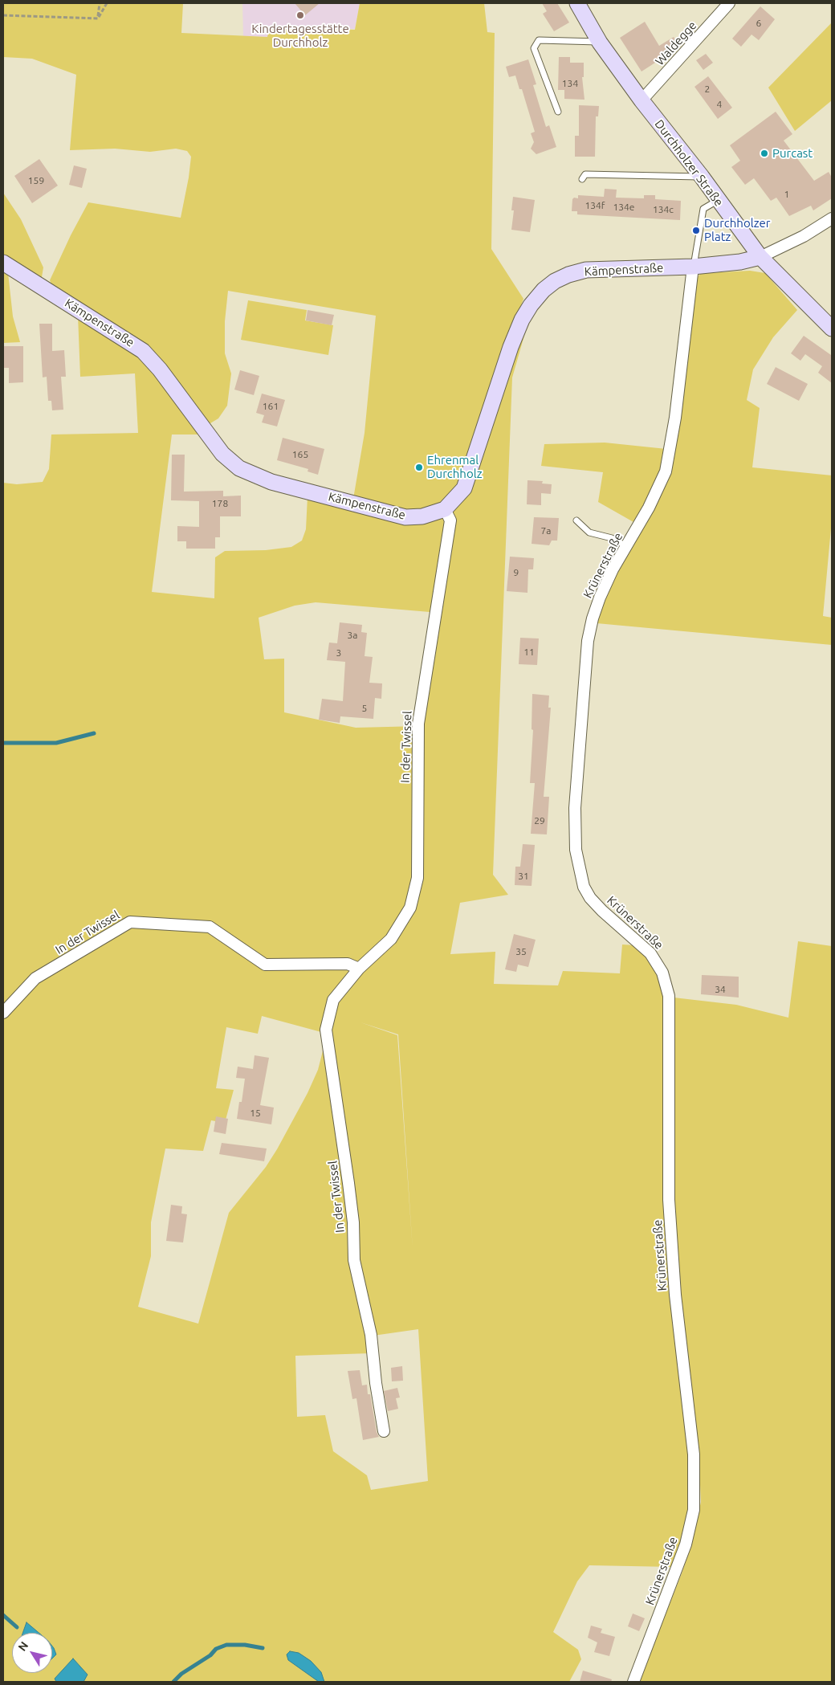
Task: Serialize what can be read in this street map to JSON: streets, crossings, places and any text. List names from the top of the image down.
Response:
{
  "streets": {
    "street": [
      "Waldegge",
      "Durchholzer Straße",
      "Kämpenstraße",
      "Krünerstraße",
      "In der Twissel"
    ]
  },
  "crossings": [
    ["Waldegge", "Durchholzer Straße"],
    ["Durchholzer Straße", "Kämpenstraße"],
    ["Kämpenstraße", "Krünerstraße"],
    ["Kämpenstraße", "In der Twissel"]
  ],
  "places": [
    "Kindertagesstätte Durchholz",
    "Purcast",
    "Durchholzer Platz",
    "Ehrenmal Durchholz"
  ],
  "house_numbers": [
    "6",
    "134",
    "2",
    "4",
    "159",
    "1",
    "134f",
    "134e",
    "134c",
    "161",
    "165",
    "178",
    "7a",
    "9",
    "3a",
    "11",
    "3",
    "5",
    "29",
    "31",
    "35",
    "34",
    "15"
  ],
  "north": "top left"
}
